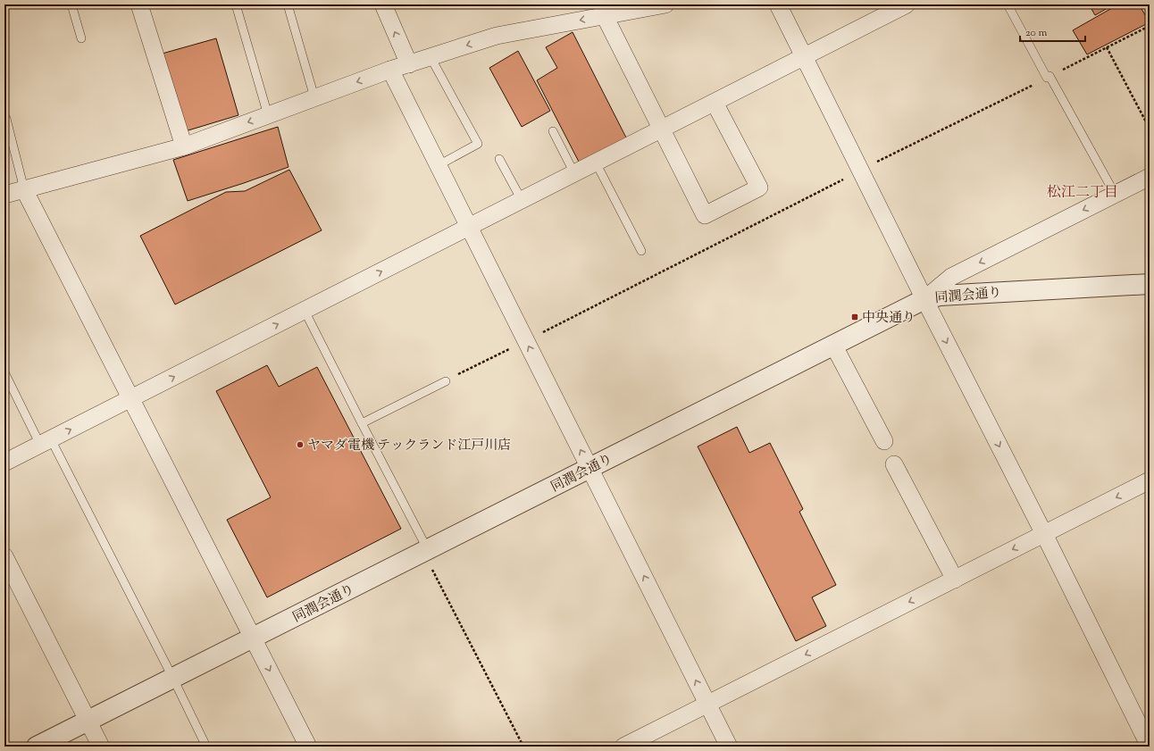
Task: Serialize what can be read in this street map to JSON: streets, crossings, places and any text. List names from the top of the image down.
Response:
{
  "streets": {
    "street": ["同潤会通り"]
  },
  "districts": ["松江二丁目"],
  "places": {
    "transit": ["中央通り"],
    "other": ["ヤマダ電機 テックランド江戸川店"]
  },
  "scale_bar": "20 m"
}
